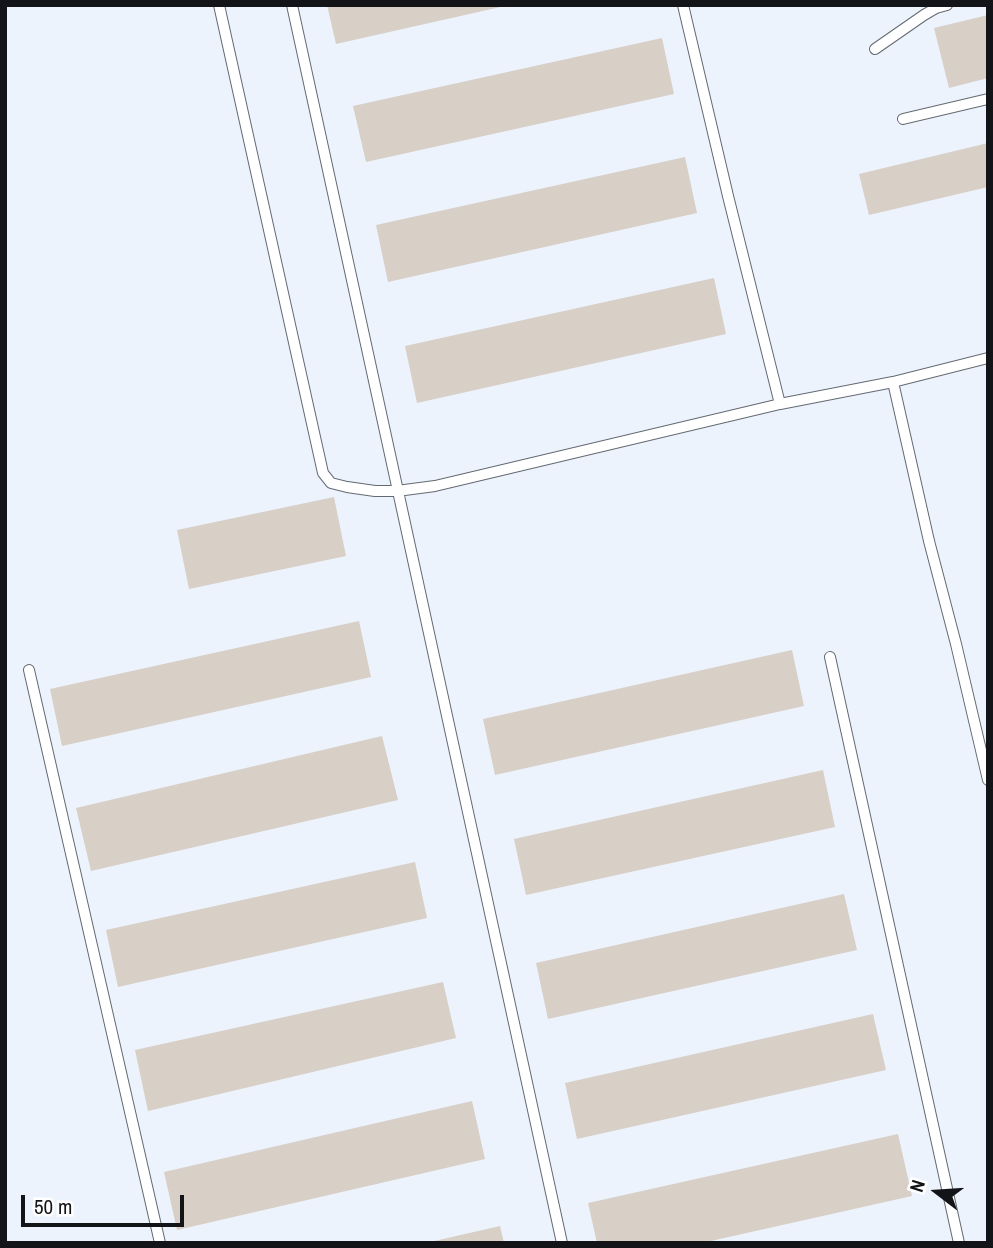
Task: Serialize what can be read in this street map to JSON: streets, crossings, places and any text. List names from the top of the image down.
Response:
{
  "scale_bar": "50 m",
  "north": "left"
}
